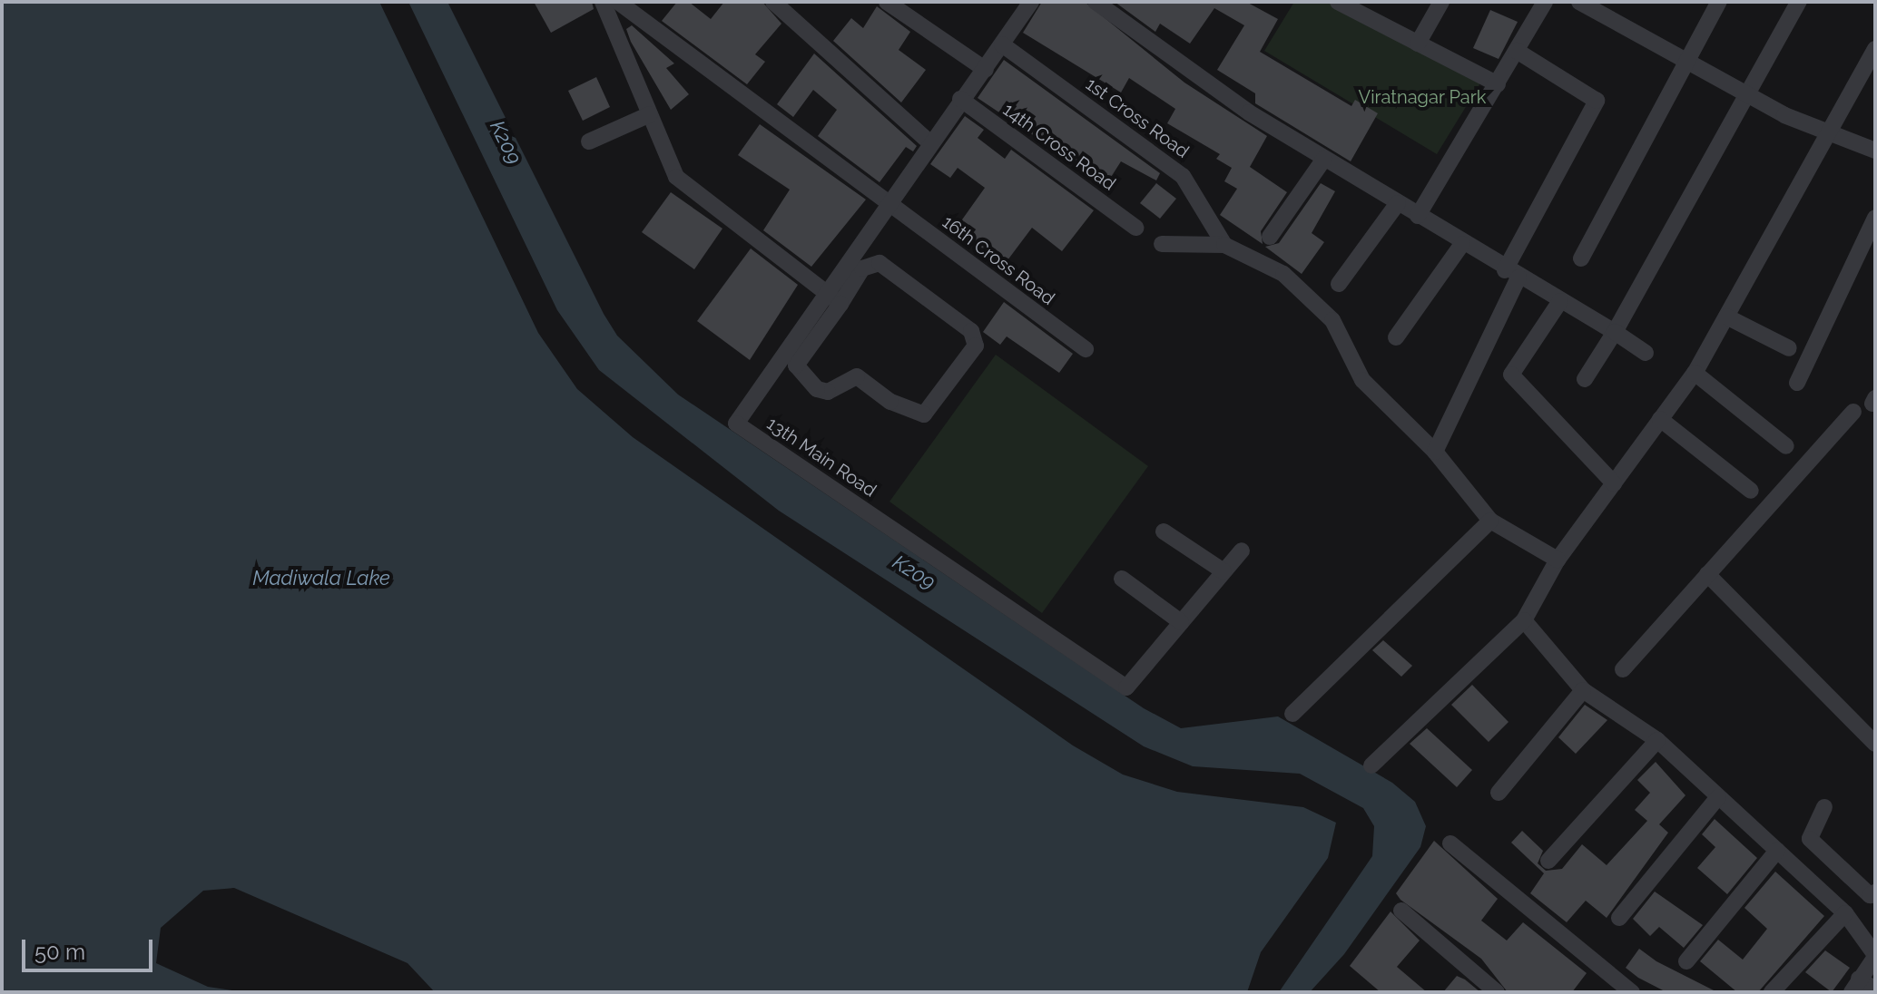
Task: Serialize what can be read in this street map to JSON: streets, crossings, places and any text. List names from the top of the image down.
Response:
{
  "streets": {
    "street": [
      "1st Cross Road",
      "14th Cross Road",
      "16th Cross Road",
      "13th Main Road"
    ]
  },
  "crossings": [
    ["1st Cross Road", "13th Main Road"],
    ["14th Cross Road", "13th Main Road"],
    ["16th Cross Road", "13th Main Road"]
  ],
  "water": ["K209", "Madiwala Lake"],
  "parks": ["Viratnagar Park"],
  "scale_bar": "50 m"
}
